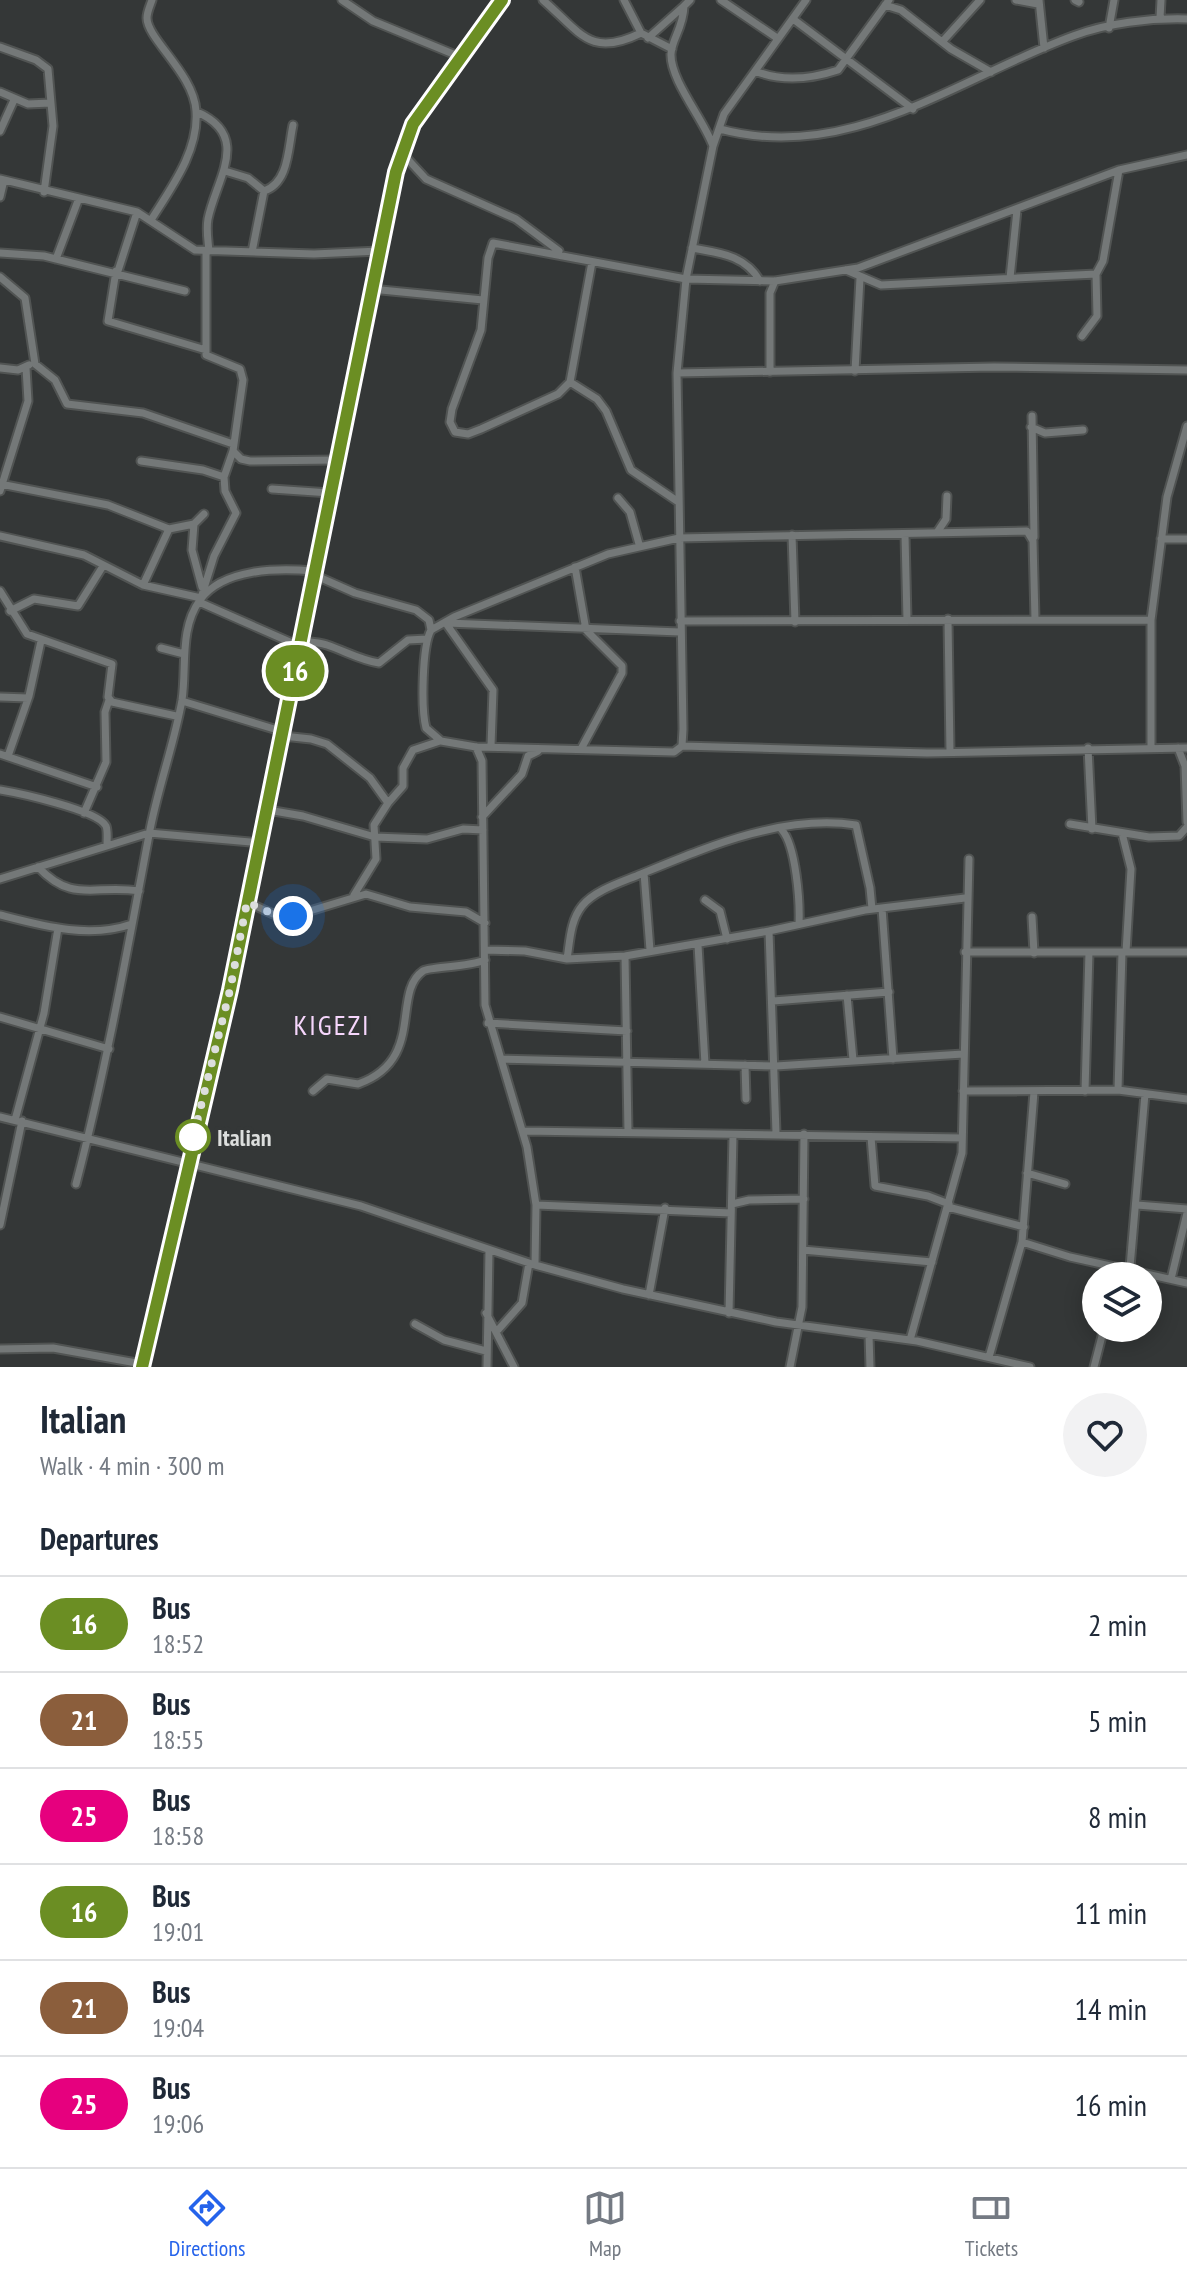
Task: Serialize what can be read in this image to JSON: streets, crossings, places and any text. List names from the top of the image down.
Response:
{
  "districts": ["KIGEZI"],
  "places": ["Italian"],
  "lines": ["bus line 16"],
  "page": {
    "on_map": "16",
    "heading": [
      ["Italian", "Walk · 4 min · 300 m"],
      "Departures"
    ],
    "list": [
      {
        "mark": "16",
        "name": "Bus",
        "note": "18:52",
        "value": "2 min"
      },
      {
        "mark": "21",
        "name": "Bus",
        "note": "18:55",
        "value": "5 min"
      },
      {
        "mark": "25",
        "name": "Bus",
        "note": "18:58",
        "value": "8 min"
      },
      {
        "mark": "16",
        "name": "Bus",
        "note": "19:01",
        "value": "11 min"
      },
      {
        "mark": "21",
        "name": "Bus",
        "note": "19:04",
        "value": "14 min"
      },
      {
        "mark": "25",
        "name": "Bus",
        "note": "19:06",
        "value": "16 min"
      }
    ],
    "tabs": ["Directions", "Map", "Tickets"]
  }
}
